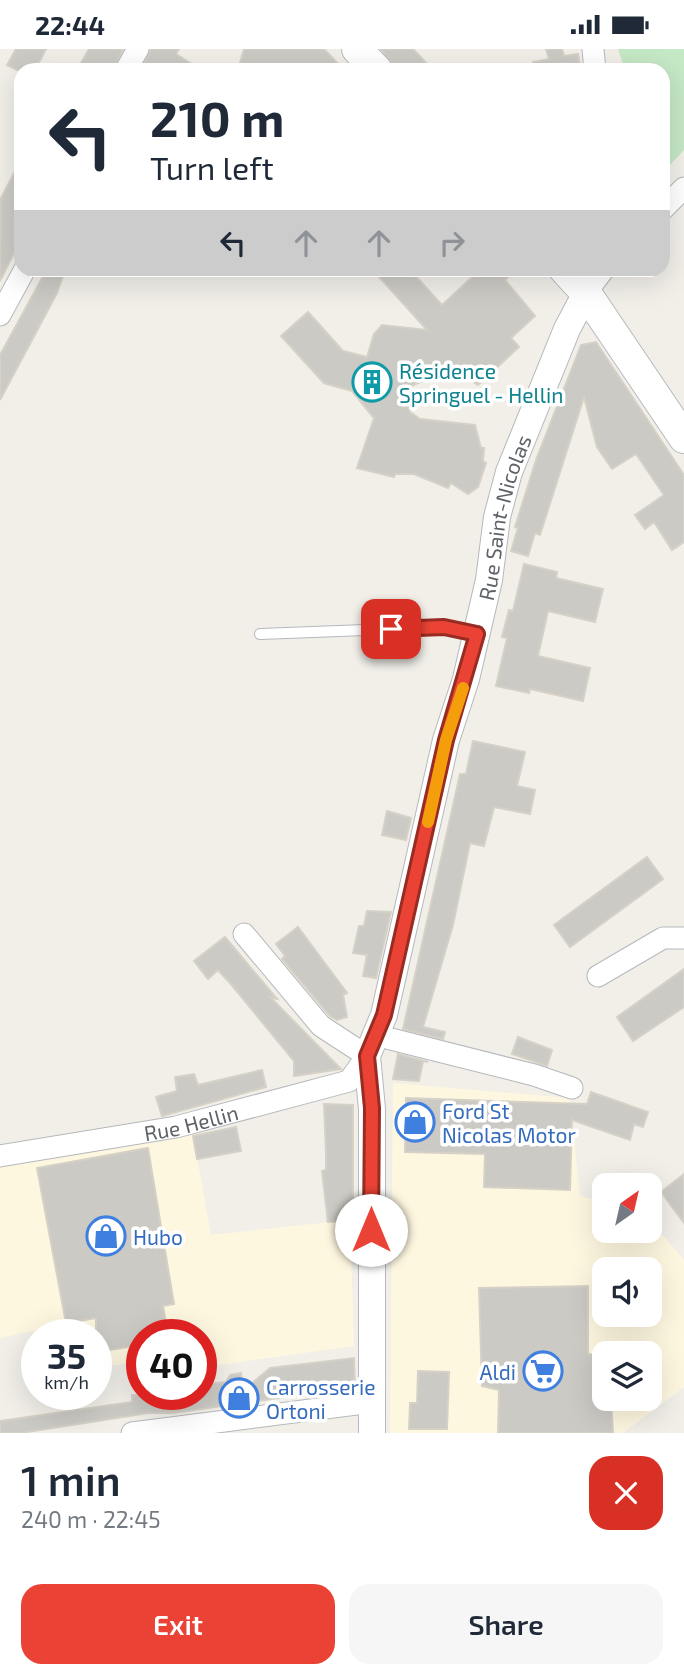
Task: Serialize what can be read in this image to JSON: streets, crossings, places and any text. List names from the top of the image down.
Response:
{
  "streets": {
    "street": ["Rue Saint-Nicolas", "Rue Hellin"]
  },
  "crossings": [
    ["Rue Saint-Nicolas", "Rue Hellin"]
  ],
  "places": {
    "building": ["Résidence Springuel - Hellin"],
    "shop": ["Ford St Nicolas Motor", "Hubo", "Carrosserie Ortoni"],
    "supermarket": ["Aldi"]
  },
  "north": "top right",
  "page": {
    "status": "22:44",
    "turn": ["210 m", "Turn left"],
    "speed": "35 km/h",
    "limit": "40",
    "heading": ["1 min", "240 m · 22:45"],
    "buttons": ["Exit", "Share"]
  }
}
